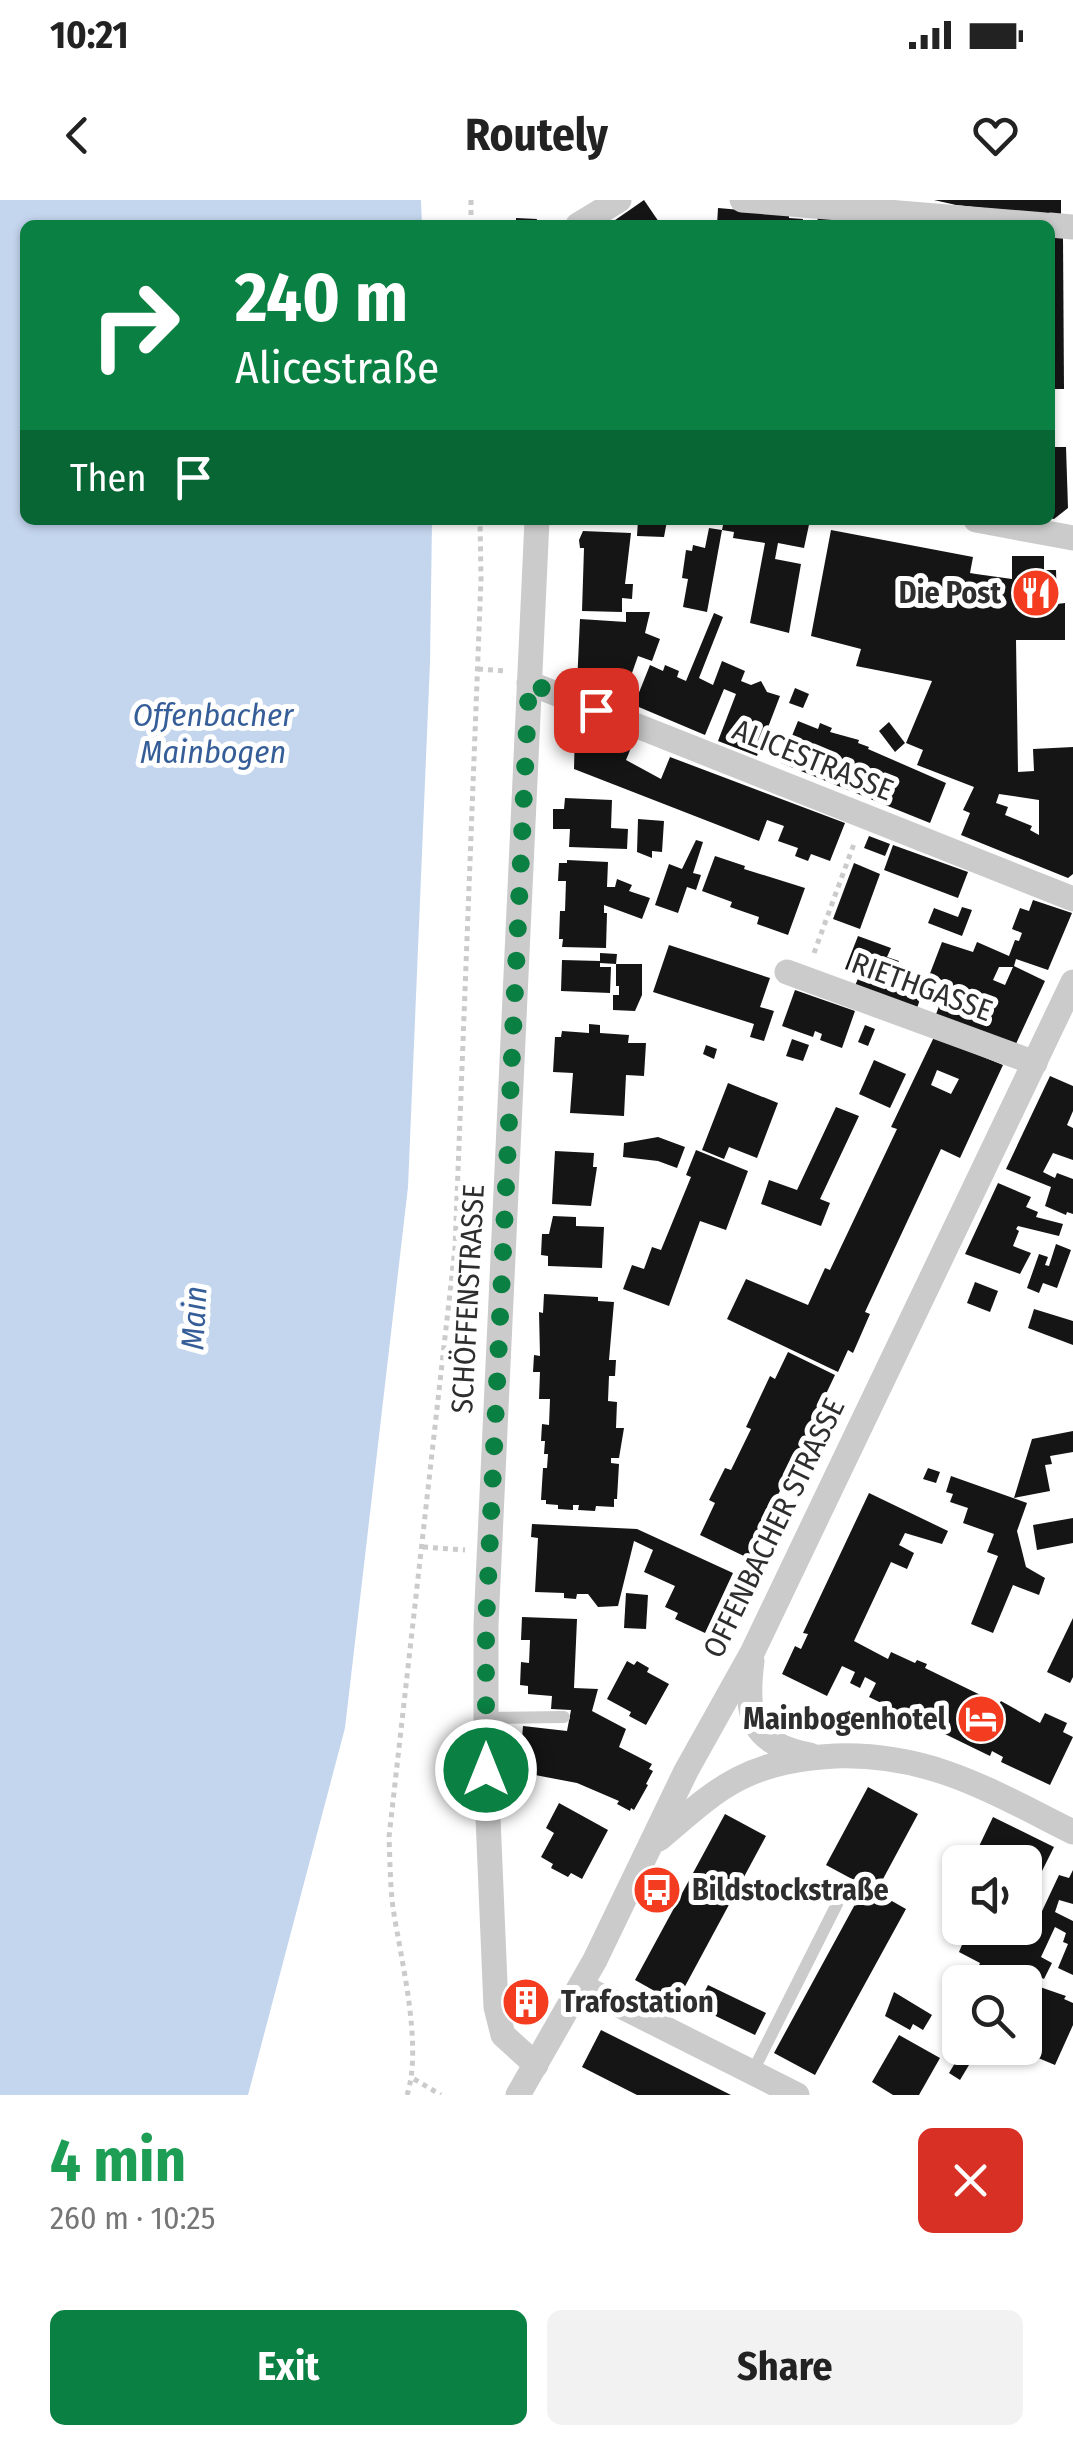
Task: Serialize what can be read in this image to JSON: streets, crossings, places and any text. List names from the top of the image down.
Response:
{
  "streets": {
    "street": [
      "ALICESTRASSE",
      "RIETHGASSE",
      "SCHÖFFENSTRASSE",
      "OFFENBACHER STRASSE"
    ]
  },
  "crossings": [
    ["ALICESTRASSE", "SCHÖFFENSTRASSE"],
    ["RIETHGASSE", "OFFENBACHER STRASSE"],
    ["SCHÖFFENSTRASSE", "OFFENBACHER STRASSE"]
  ],
  "water": ["Offenbacher Mainbogen", "Main"],
  "places": {
    "restaurant": ["Die Post"],
    "hotel": ["Mainbogenhotel"],
    "bus stop": ["Bildstockstraße"],
    "building": ["Trafostation"]
  },
  "page": {
    "status": "10:21",
    "header": "Routely",
    "turn": ["240 m", "Alicestraße"],
    "then": "Then",
    "heading": ["4 min", "260 m · 10:25"],
    "buttons": ["Exit", "Share"]
  }
}
